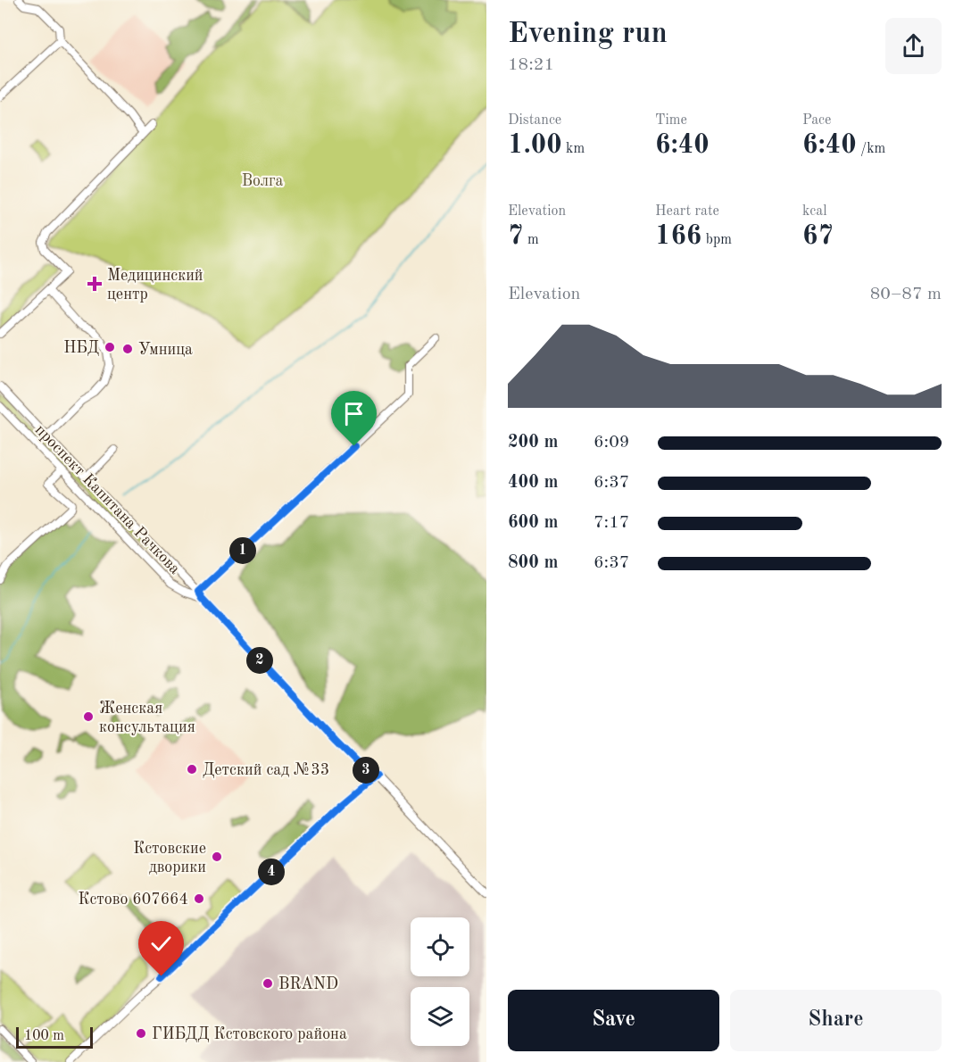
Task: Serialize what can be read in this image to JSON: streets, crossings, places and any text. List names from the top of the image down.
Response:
{
  "streets": {
    "street": ["проспект Капитана Рачкова"]
  },
  "parks": ["Волга"],
  "places": {
    "health": ["Медицинский центр"],
    "other": [
      "НБД",
      "Умница",
      "Женская консультация",
      "Детский сад №33",
      "Кстовские дворики",
      "Кстово 607664",
      "BRAND",
      "ГИБДД Кстовского района"
    ]
  },
  "scale_bar": "100 m",
  "page": {
    "heading": ["Evening run", "18:21"],
    "stats": [
      ["Distance", "1.00 km"],
      ["Time", "6:40"],
      ["Pace", "6:40 /km"],
      ["Elevation", "7 m"],
      ["Heart rate", "166 bpm"],
      ["kcal", "67"]
    ],
    "chart": ["Elevation", "80–87 m"],
    "list": [
      {
        "name": "200 m",
        "note": "6:09"
      },
      {
        "name": "400 m",
        "note": "6:37"
      },
      {
        "name": "600 m",
        "note": "7:17"
      },
      {
        "name": "800 m",
        "note": "6:37"
      }
    ],
    "pins": [
      "1",
      "2",
      "3",
      "4"
    ],
    "buttons": ["Save", "Share"],
    "scale": "100 m"
  }
}
